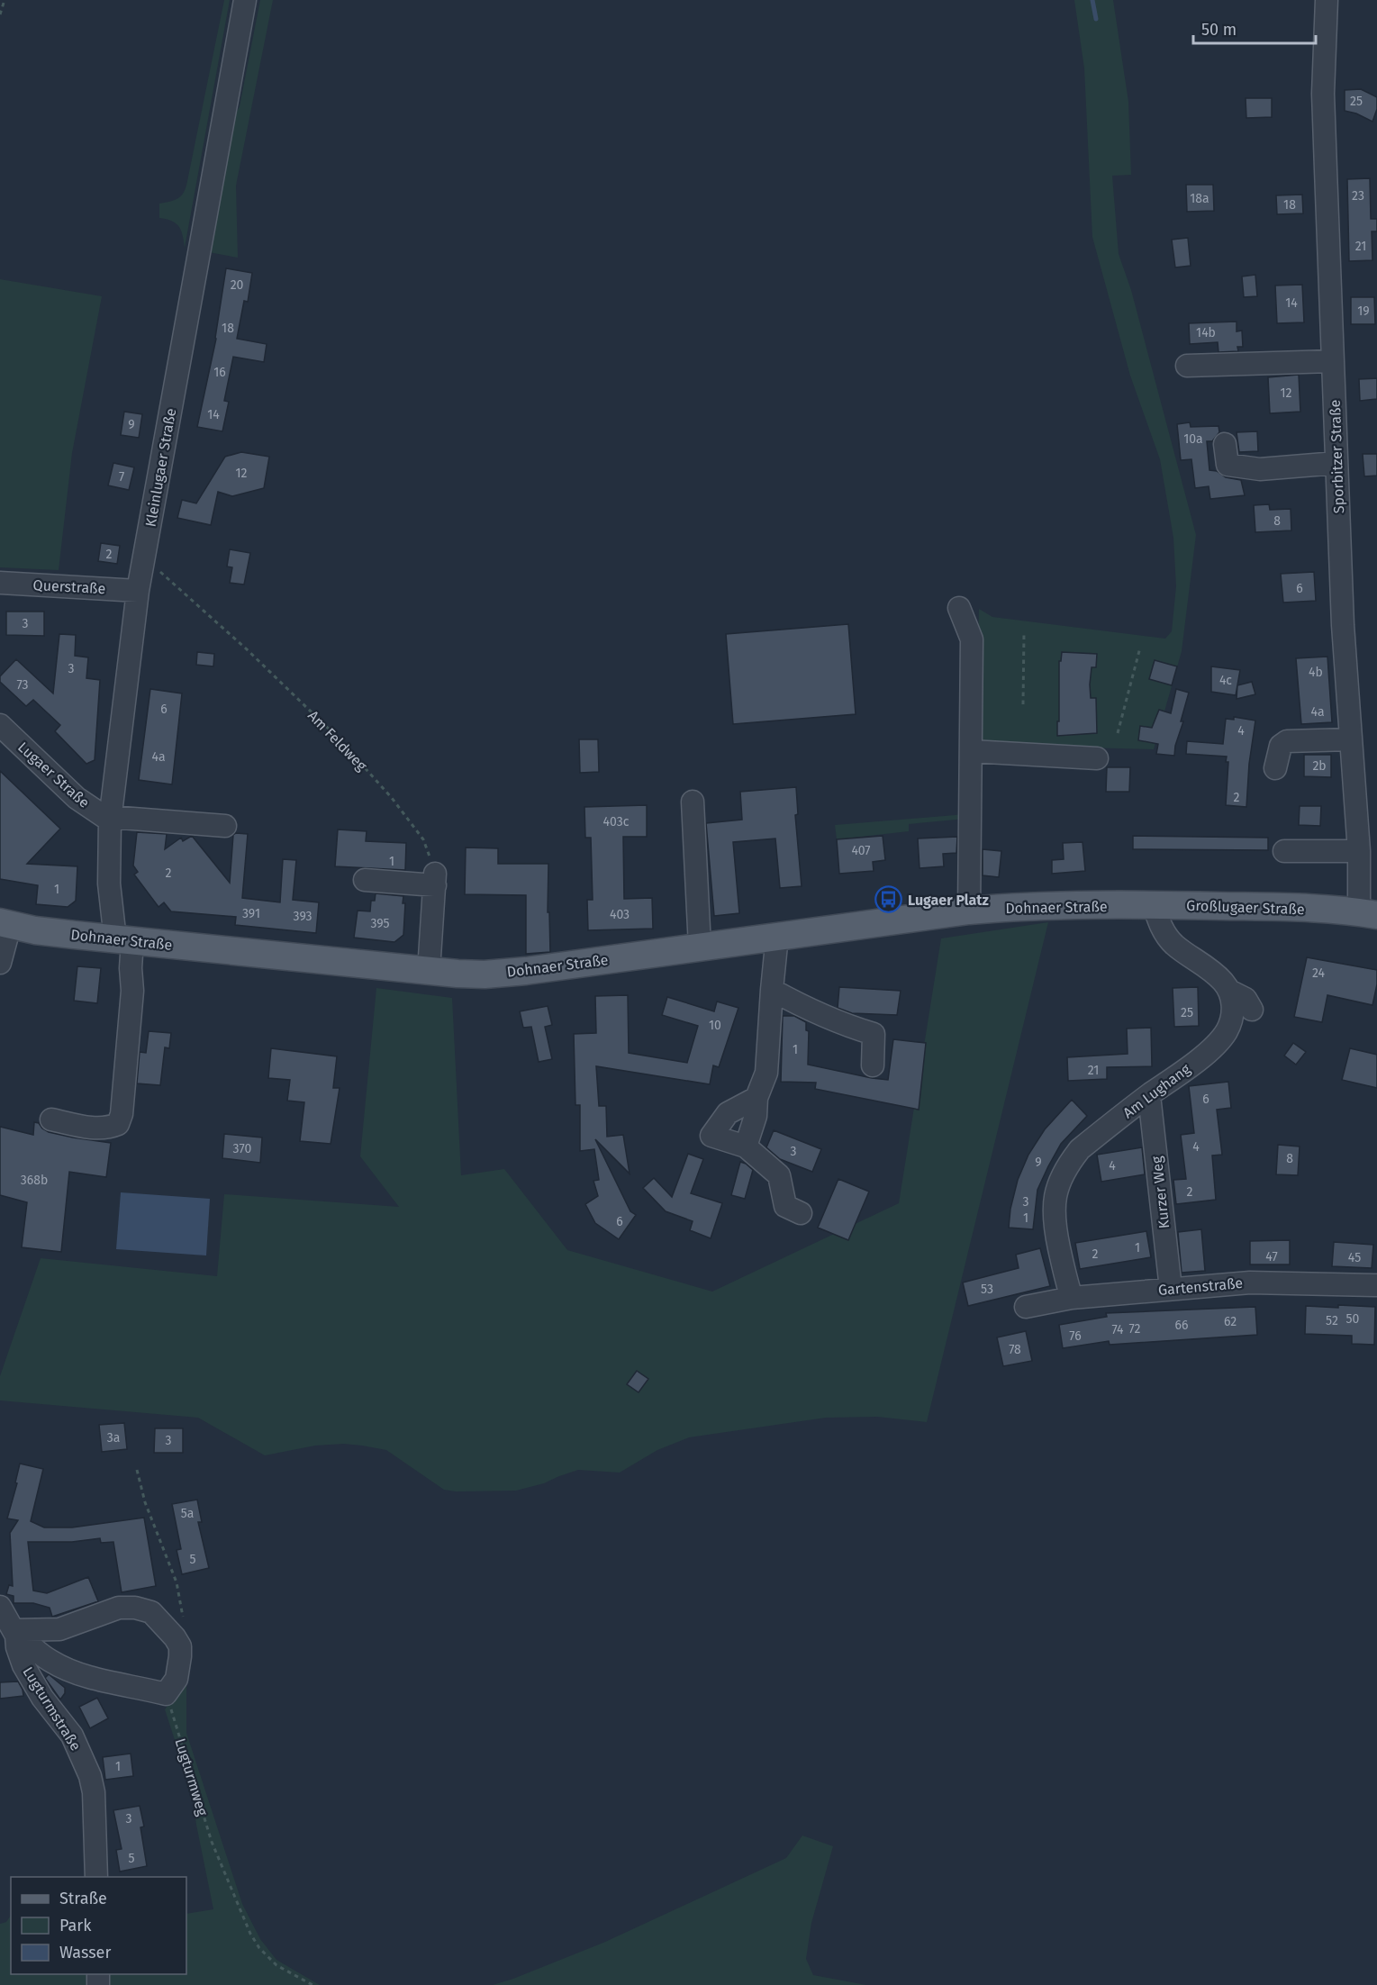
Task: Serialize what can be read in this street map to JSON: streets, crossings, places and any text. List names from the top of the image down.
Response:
{
  "streets": {
    "main road": ["Dohnaer Straße", "Großlugaer Straße"],
    "street": [
      "Sporbitzer Straße",
      "Kleinlugaer Straße",
      "Querstraße",
      "Lugaer Straße",
      "Am Lughang",
      "Kurzer Weg",
      "Gartenstraße",
      "Lugturmstraße"
    ],
    "path": ["Am Feldweg", "Lugturmweg"]
  },
  "crossings": [
    ["Sporbitzer Straße", "Großlugaer Straße"],
    ["Kleinlugaer Straße", "Querstraße"],
    ["Kleinlugaer Straße", "Am Feldweg"],
    ["Kleinlugaer Straße", "Lugaer Straße"],
    ["Kleinlugaer Straße", "Dohnaer Straße"],
    ["Dohnaer Straße", "Großlugaer Straße"],
    ["Am Lughang", "Kurzer Weg"],
    ["Am Lughang", "Gartenstraße"],
    ["Kurzer Weg", "Gartenstraße"]
  ],
  "places": {
    "bus stop": ["Lugaer Platz"]
  },
  "house_numbers": [
    "25",
    "23",
    "18a",
    "18",
    "21",
    "20",
    "14",
    "19",
    "18",
    "14b",
    "16",
    "12",
    "14",
    "9",
    "10a",
    "12",
    "7",
    "8",
    "2",
    "6",
    "3",
    "3",
    "4b",
    "4c",
    "73",
    "6",
    "4a",
    "4",
    "4a",
    "2b",
    "2",
    "403c",
    "407",
    "1",
    "2",
    "1",
    "391",
    "403",
    "393",
    "395",
    "24",
    "25",
    "10",
    "1",
    "21",
    "6",
    "4",
    "370",
    "3",
    "8",
    "9",
    "4",
    "368b",
    "2",
    "3",
    "1",
    "6",
    "1",
    "2",
    "47",
    "45",
    "53",
    "50",
    "52",
    "62",
    "66",
    "72",
    "74",
    "76",
    "78",
    "3a",
    "3",
    "5a",
    "5",
    "1",
    "3",
    "5"
  ],
  "legend": ["Straße", "Park", "Wasser"],
  "scale_bar": "50 m"
}
